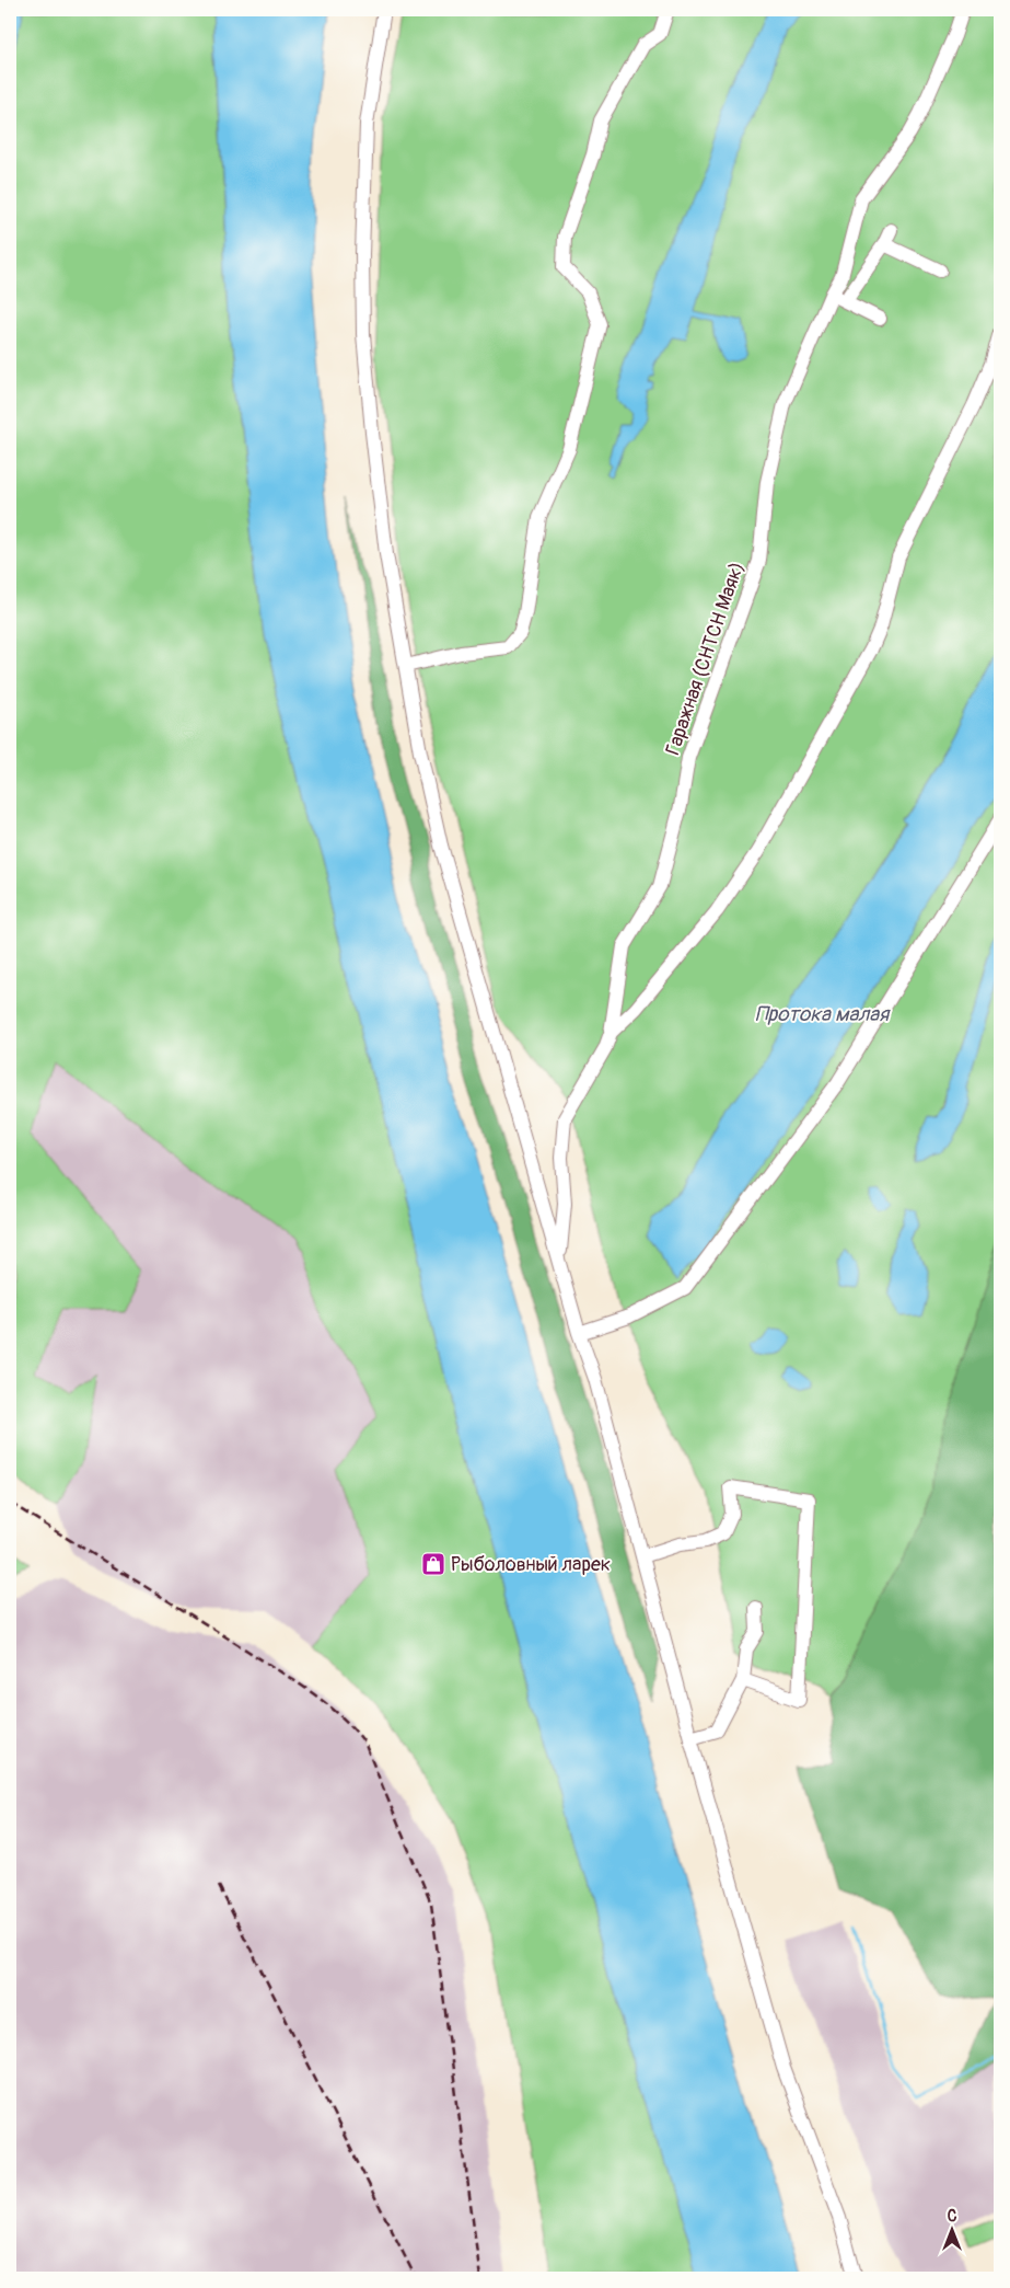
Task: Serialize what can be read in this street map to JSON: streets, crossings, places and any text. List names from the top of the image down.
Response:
{
  "streets": {
    "street": ["Гаражная (СНТСН Маяк)"]
  },
  "water": ["Протока малая"],
  "places": {
    "shop": ["Рыболовный ларек"]
  },
  "north": "top"
}
